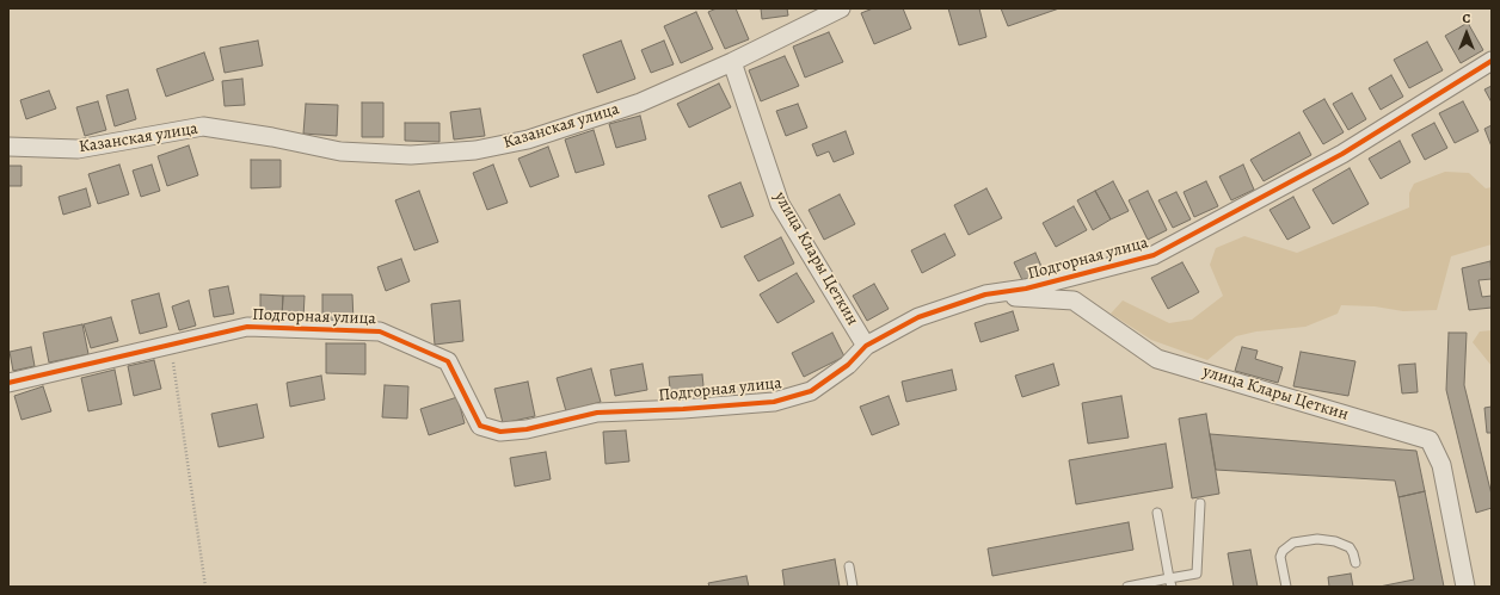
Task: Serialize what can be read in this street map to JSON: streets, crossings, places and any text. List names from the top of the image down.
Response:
{
  "streets": {
    "street": ["Казанская улица", "улица Клары Цеткин", "Подгорная улица"]
  },
  "crossings": [
    ["Казанская улица", "улица Клары Цеткин"],
    ["улица Клары Цеткин", "Подгорная улица"]
  ],
  "north": "top"
}
